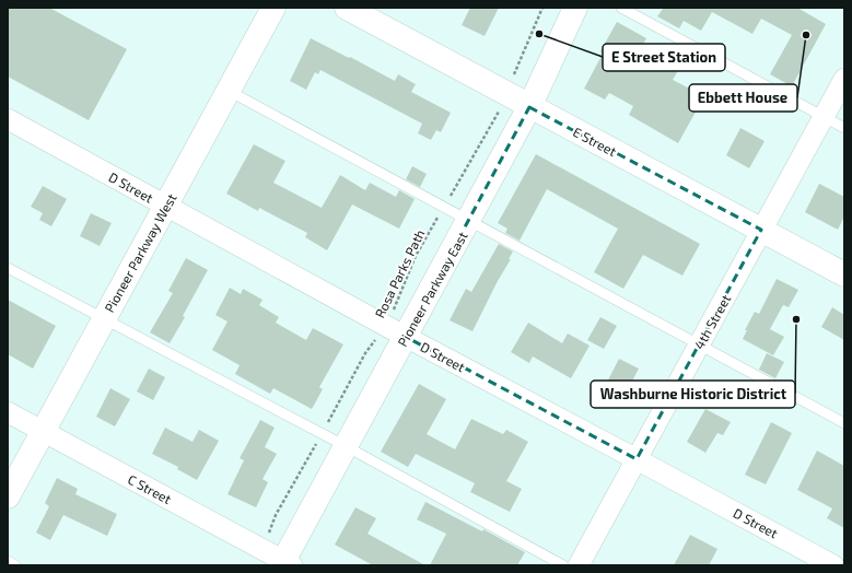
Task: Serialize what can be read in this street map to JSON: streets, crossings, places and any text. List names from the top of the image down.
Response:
{
  "streets": {
    "main road": ["E Street", "Pioneer Parkway West", "Pioneer Parkway East"],
    "street": ["D Street", "4th Street", "C Street"],
    "path": ["Rosa Parks Path"]
  },
  "crossings": [
    ["E Street", "Rosa Parks Path"],
    ["E Street", "Pioneer Parkway East"],
    ["E Street", "4th Street"],
    ["D Street", "Pioneer Parkway West"],
    ["D Street", "Rosa Parks Path"],
    ["D Street", "Pioneer Parkway East"],
    ["D Street", "4th Street"],
    ["Pioneer Parkway West", "C Street"],
    ["Rosa Parks Path", "Pioneer Parkway East"],
    ["Rosa Parks Path", "C Street"],
    ["Pioneer Parkway East", "C Street"]
  ],
  "places": ["E Street Station", "Ebbett House", "Washburne Historic District"]
}
